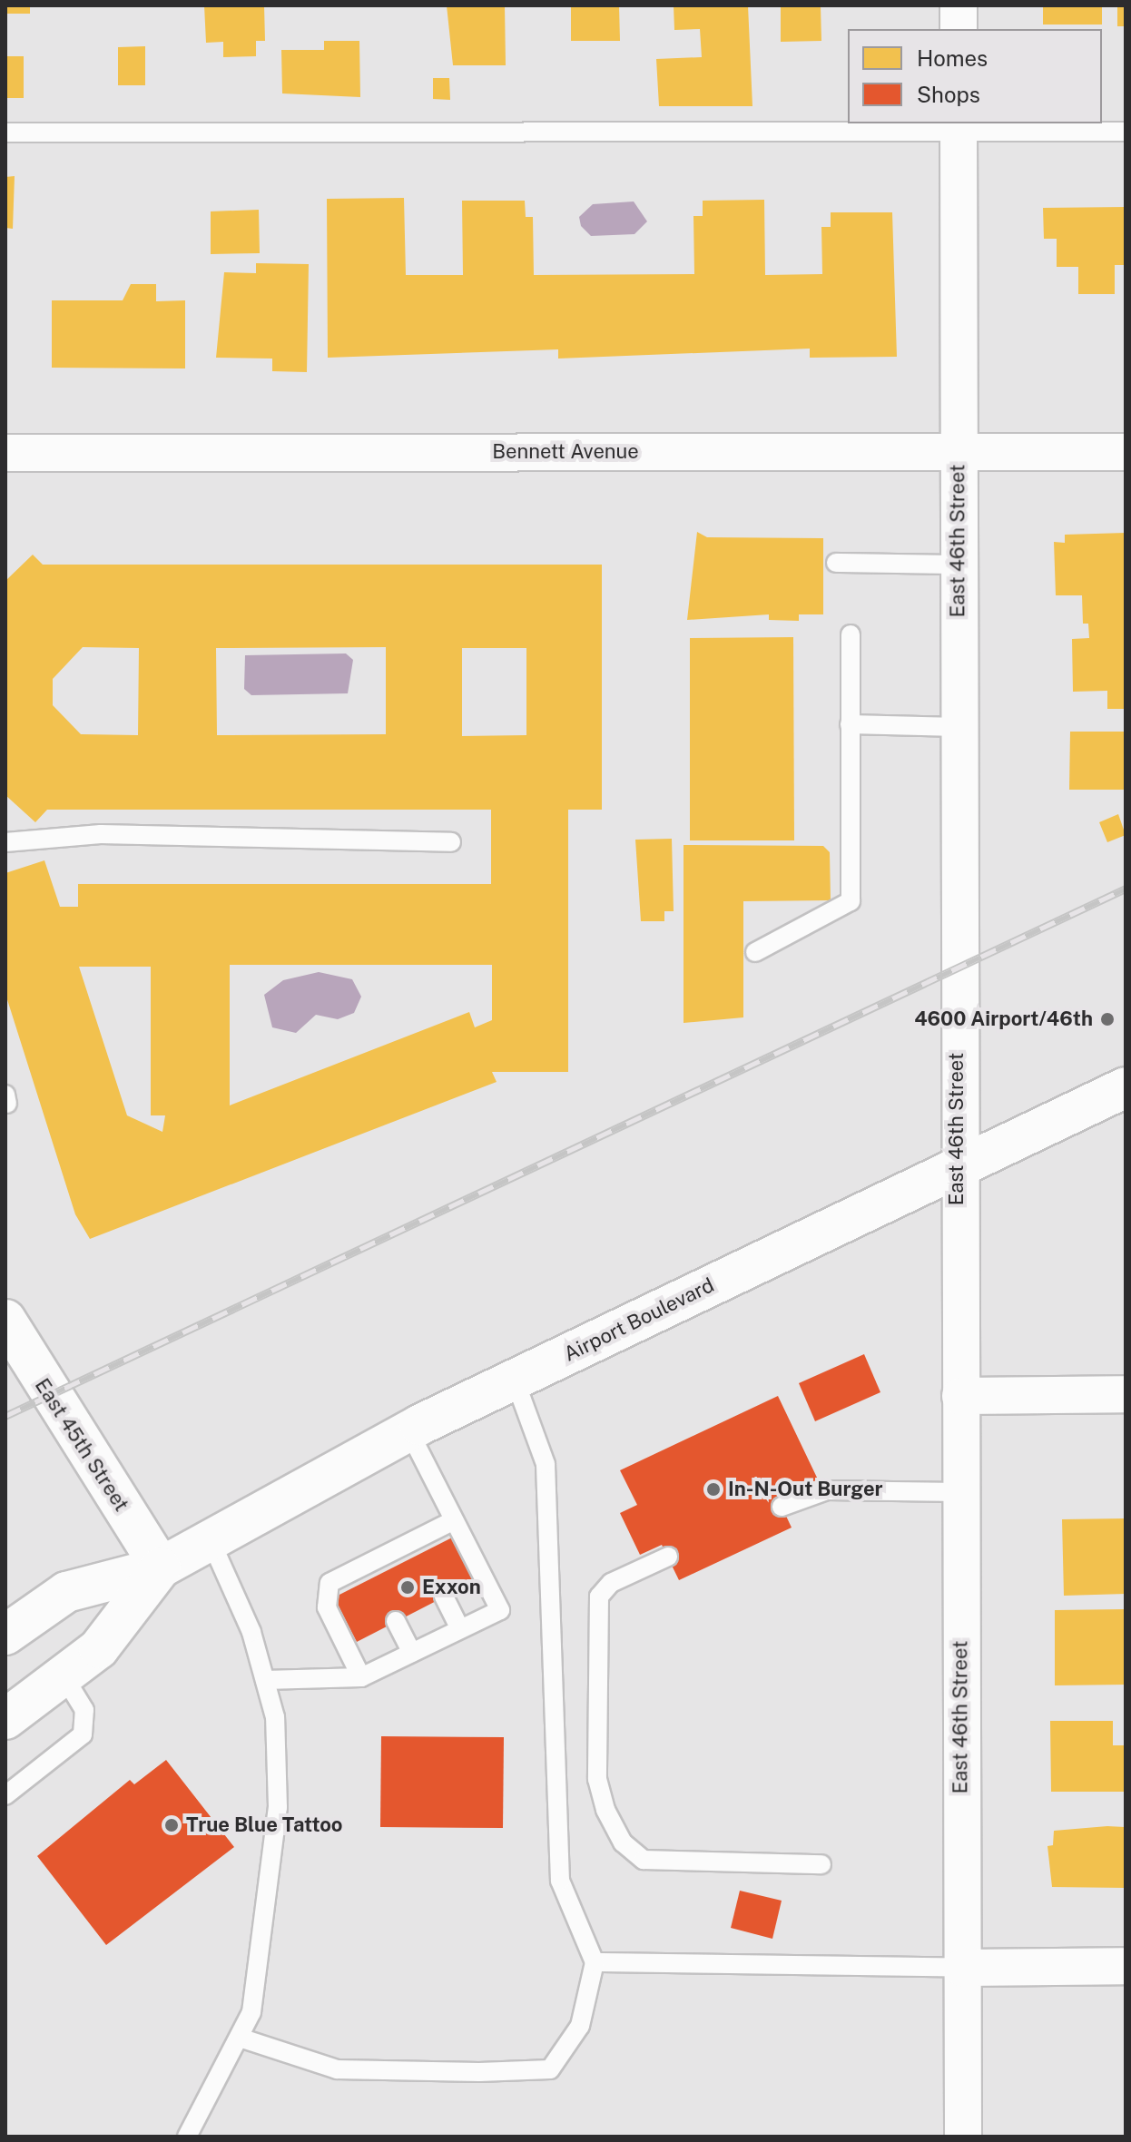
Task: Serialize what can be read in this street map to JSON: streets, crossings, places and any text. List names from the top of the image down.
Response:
{
  "streets": {
    "main road": ["Airport Boulevard", "East 45th Street"],
    "street": ["Bennett Avenue", "East 46th Street"]
  },
  "crossings": [
    ["Bennett Avenue", "East 46th Street"],
    ["East 46th Street", "Airport Boulevard"],
    ["Airport Boulevard", "East 45th Street"]
  ],
  "places": [
    "4600 Airport/46th",
    "In-N-Out Burger",
    "Exxon",
    "True Blue Tattoo"
  ],
  "legend": ["Homes", "Shops"]
}
